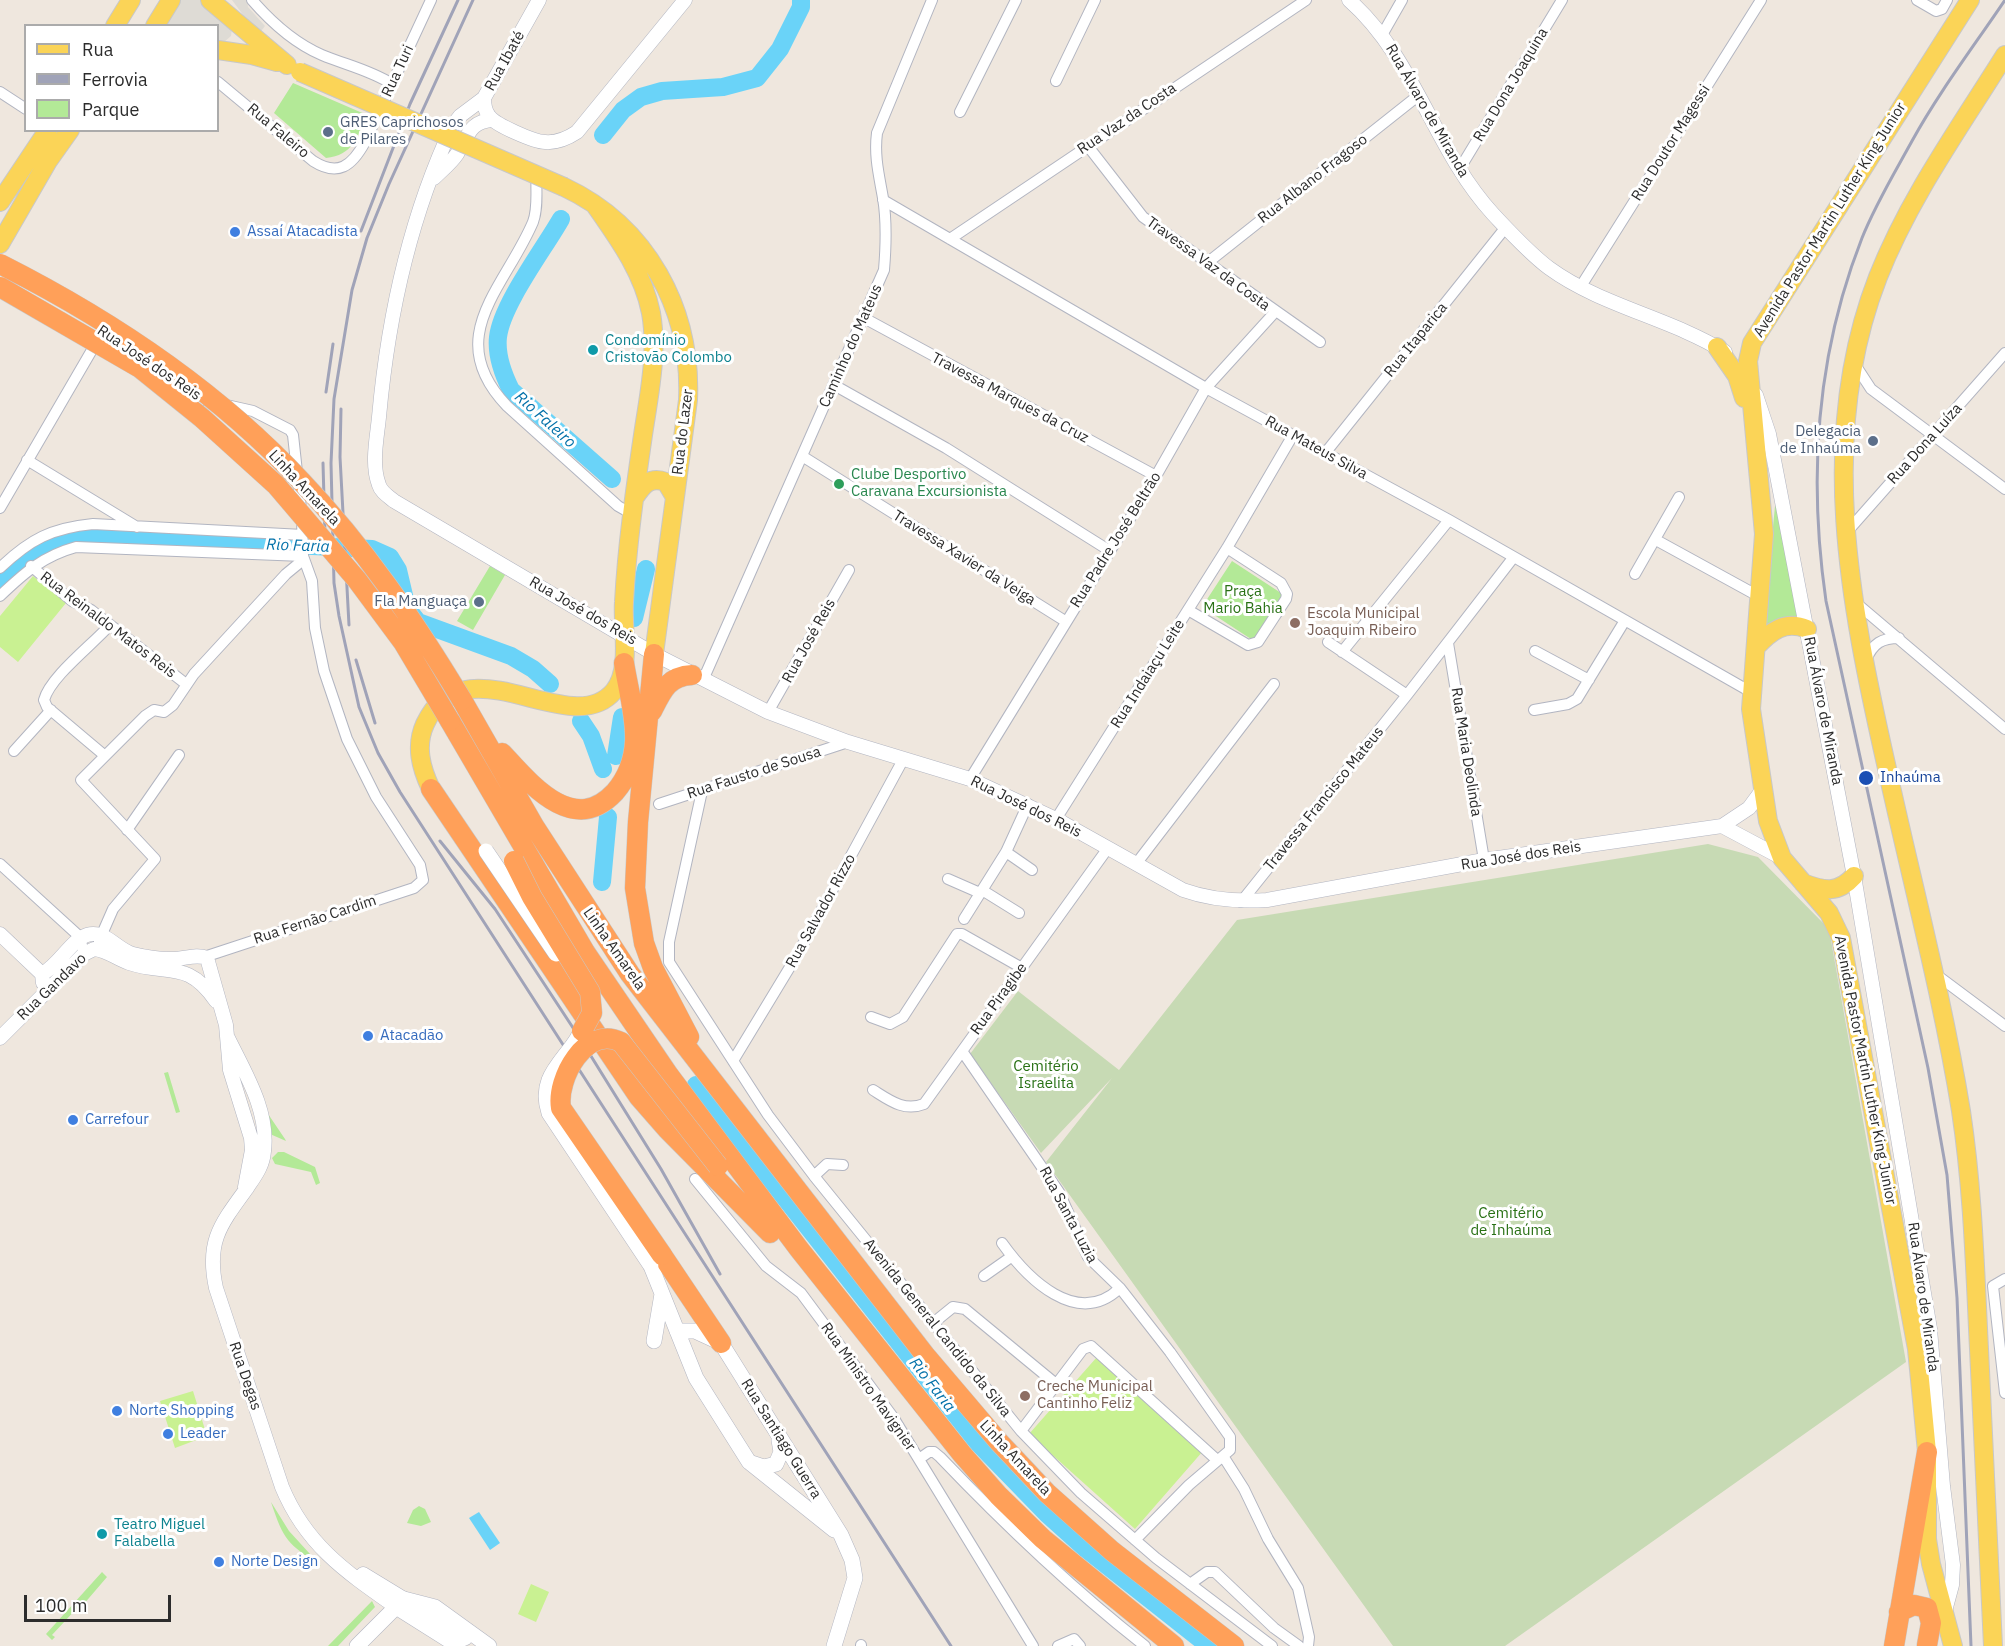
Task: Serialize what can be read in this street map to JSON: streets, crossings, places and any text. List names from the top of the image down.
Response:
{
  "streets": {
    "highway": ["Linha Amarela"],
    "main road": [
      "Avenida Pastor Martin Luther King Junior",
      "Rua do Lazer",
      "Rua Degas",
      "Rua Santiago Guerra"
    ],
    "street": [
      "Rua Ibaté",
      "Rua Turi",
      "Rua Dona Joaquina",
      "Rua Álvaro de Miranda",
      "Rua Vaz da Costa",
      "Rua Faleiro",
      "Rua Doutor Magessi",
      "Rua Albano Fragoso",
      "Travessa Vaz da Costa",
      "Rua Itaparica",
      "Caminho do Mateus",
      "Rua José dos Reis",
      "Travessa Marques da Cruz",
      "Rua Dona Luíza",
      "Rua Mateus Silva",
      "Rua Padre José Beltrão",
      "Travessa Xavier da Veiga",
      "Rua Reinaldo Matos Reis",
      "Rua José Reis",
      "Rua Indaiaçu Leite",
      "Rua Maria Deolinda",
      "Rua Fausto de Sousa",
      "Travessa Francisco Mateus",
      "Rua Salvador Rizzo",
      "Rua Fernão Cardim",
      "Rua Gandavo",
      "Rua Piragibe",
      "Rua Santa Luzia",
      "Avenida General Candido da Silva",
      "Rua Ministro Mavignier"
    ]
  },
  "crossings": [
    ["Rua Ibaté", "Rua José dos Reis"],
    ["Rua Turi", "Rua Faleiro"],
    ["Rua Dona Joaquina", "Rua Álvaro de Miranda"],
    ["Rua Álvaro de Miranda", "Rua Doutor Magessi"],
    ["Rua Álvaro de Miranda", "Rua Albano Fragoso"],
    ["Rua Álvaro de Miranda", "Avenida Pastor Martin Luther King Junior"],
    ["Rua Álvaro de Miranda", "Rua Itaparica"],
    ["Rua Vaz da Costa", "Travessa Vaz da Costa"],
    ["Rua Vaz da Costa", "Rua Mateus Silva"],
    ["Rua Albano Fragoso", "Travessa Vaz da Costa"],
    ["Avenida Pastor Martin Luther King Junior", "Rua José dos Reis"],
    ["Avenida Pastor Martin Luther King Junior", "Rua Mateus Silva"],
    ["Travessa Vaz da Costa", "Rua Padre José Beltrão"],
    ["Rua Itaparica", "Rua Mateus Silva"],
    ["Caminho do Mateus", "Rua José dos Reis"],
    ["Caminho do Mateus", "Travessa Marques da Cruz"],
    ["Caminho do Mateus", "Rua Mateus Silva"],
    ["Caminho do Mateus", "Travessa Xavier da Veiga"],
    ["Rua José dos Reis", "Rua do Lazer"],
    ["Rua José dos Reis", "Linha Amarela"],
    ["Rua José dos Reis", "Rua Padre José Beltrão"],
    ["Rua José dos Reis", "Rua José Reis"],
    ["Rua José dos Reis", "Rua Indaiaçu Leite"],
    ["Rua José dos Reis", "Rua Maria Deolinda"],
    ["Rua José dos Reis", "Rua Fausto de Sousa"],
    ["Rua José dos Reis", "Travessa Francisco Mateus"],
    ["Rua José dos Reis", "Rua Salvador Rizzo"],
    ["Rua José dos Reis", "Rua Fernão Cardim"],
    ["Rua José dos Reis", "Rua Piragibe"],
    ["Travessa Marques da Cruz", "Rua Padre José Beltrão"],
    ["Rua Mateus Silva", "Rua Padre José Beltrão"],
    ["Rua Mateus Silva", "Rua Indaiaçu Leite"],
    ["Rua Mateus Silva", "Travessa Francisco Mateus"],
    ["Rua Padre José Beltrão", "Travessa Xavier da Veiga"],
    ["Rua Maria Deolinda", "Travessa Francisco Mateus"],
    ["Rua Fausto de Sousa", "Avenida General Candido da Silva"],
    ["Rua Salvador Rizzo", "Avenida General Candido da Silva"],
    ["Rua Fernão Cardim", "Rua Degas"],
    ["Rua Piragibe", "Rua Santa Luzia"]
  ],
  "water": ["Rio Faleiro", "Rio Faria"],
  "parks": ["Praça Mario Bahia", "Cemitério Israelita", "Cemitério de Inhaúma"],
  "places": [
    "GRES Caprichosos de Pilares",
    "Assaí Atacadista",
    "Condomínio Cristovão Colombo",
    "Delegacia de Inhaúma",
    "Clube Desportivo Caravana Excursionista",
    "Fla Manguaça",
    "Escola Municipal Joaquim Ribeiro",
    "Inhaúma",
    "Atacadão",
    "Carrefour",
    "Creche Municipal Cantinho Feliz",
    "Norte Shopping",
    "Leader",
    "Teatro Miguel Falabella",
    "Norte Design"
  ],
  "legend": ["Rua", "Ferrovia", "Parque"],
  "scale_bar": "100 m"
}
